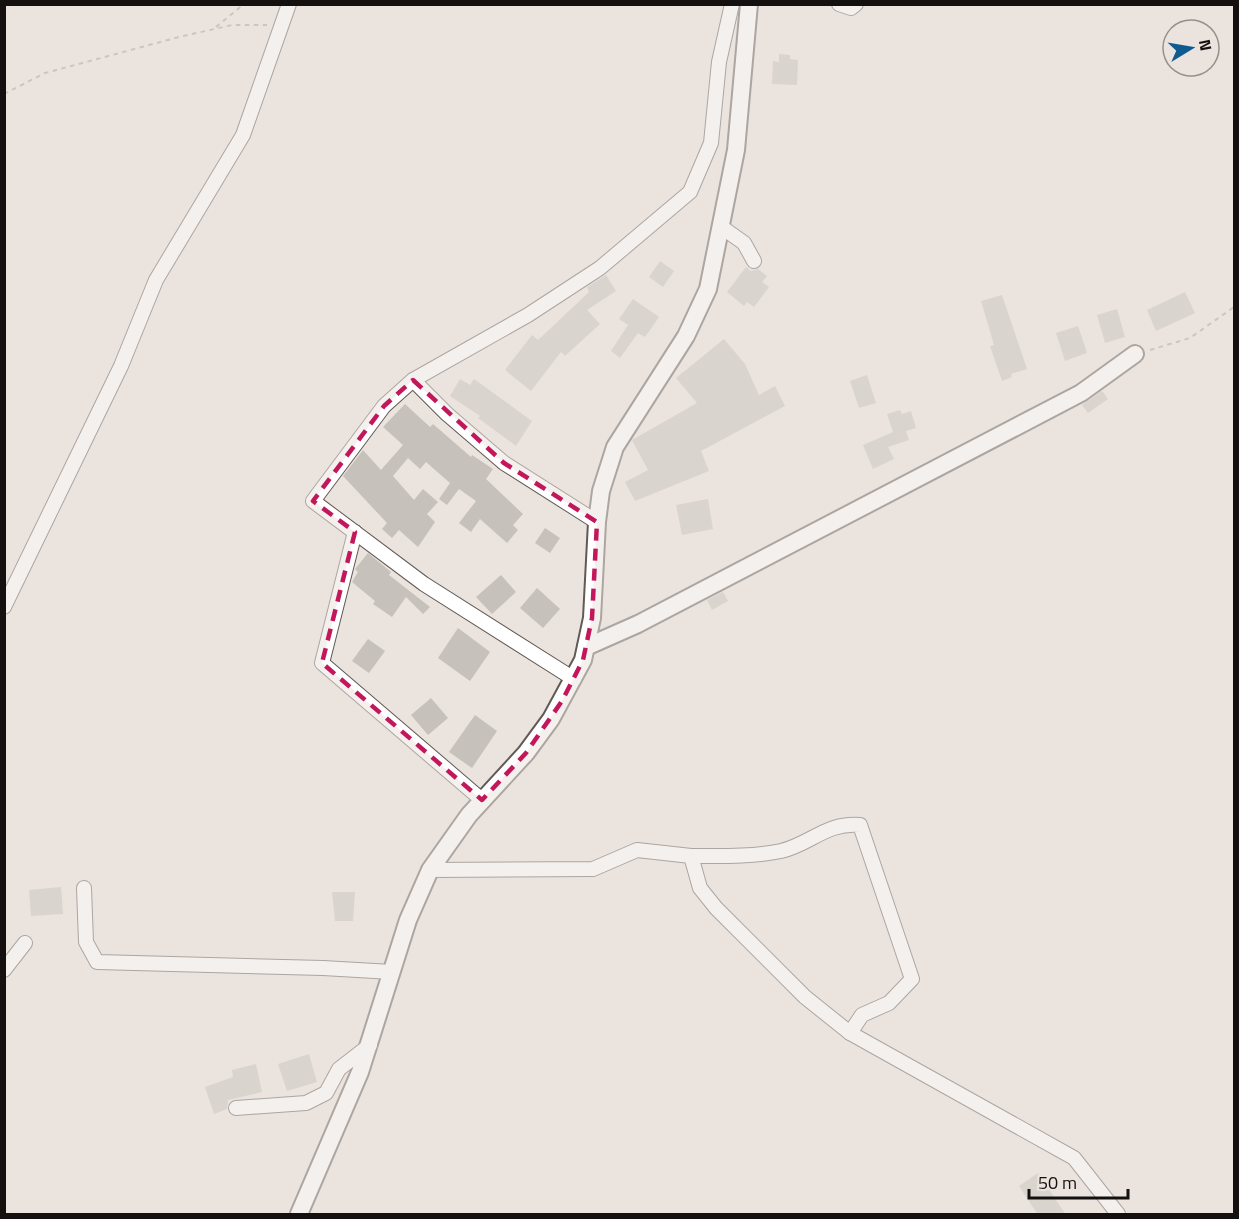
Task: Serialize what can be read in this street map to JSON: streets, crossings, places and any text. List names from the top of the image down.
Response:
{
  "scale_bar": "50 m",
  "north": "right"
}
